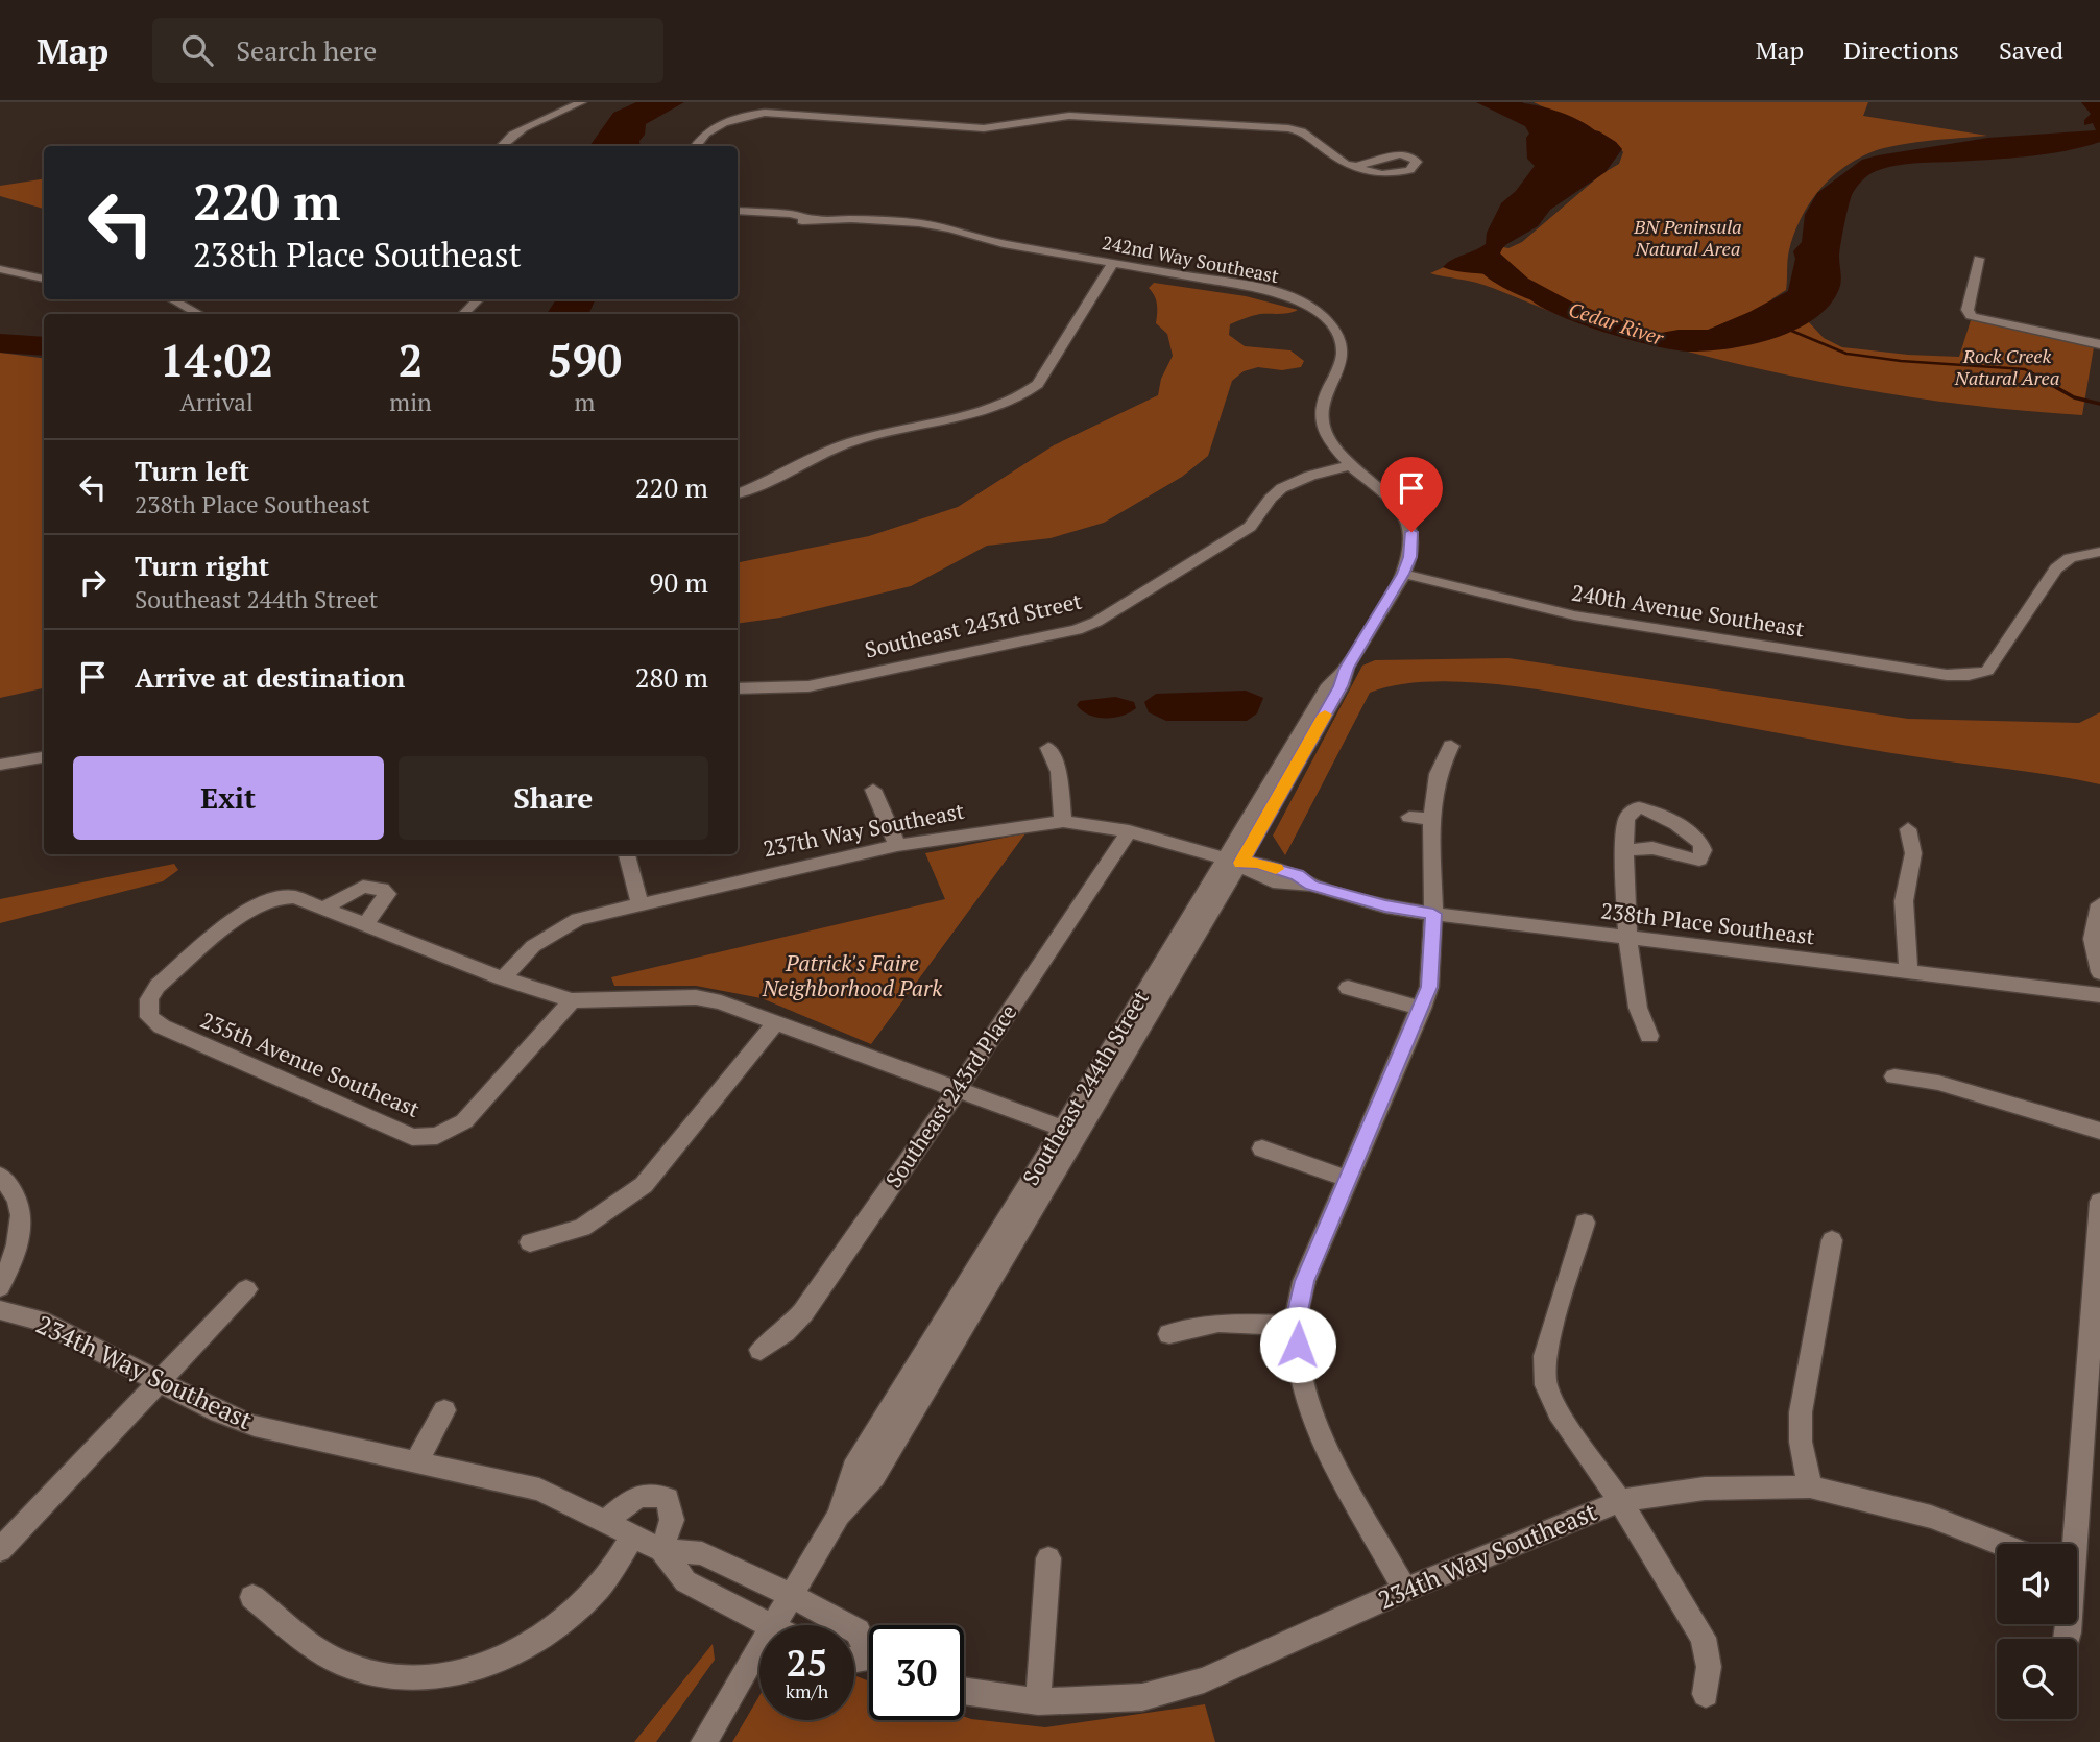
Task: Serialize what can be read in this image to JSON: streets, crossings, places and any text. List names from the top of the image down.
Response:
{
  "streets": {
    "street": [
      "242nd Way Southeast",
      "240th Avenue Southeast",
      "Southeast 243rd Street",
      "237th Way Southeast",
      "238th Place Southeast",
      "235th Avenue Southeast",
      "Southeast 244th Street",
      "Southeast 243rd Place",
      "234th Way Southeast"
    ]
  },
  "crossings": [
    ["242nd Way Southeast", "Southeast 243rd Street"],
    ["242nd Way Southeast", "Southeast 244th Street"],
    ["240th Avenue Southeast", "Southeast 244th Street"],
    ["237th Way Southeast", "238th Place Southeast"],
    ["237th Way Southeast", "Southeast 243rd Place"],
    ["238th Place Southeast", "Southeast 244th Street"],
    ["238th Place Southeast", "Southeast 243rd Place"],
    ["Southeast 244th Street", "234th Way Southeast"]
  ],
  "water": ["Cedar River"],
  "parks": ["BN Peninsula Natural Area", "Rock Creek Natural Area", "Patrick's Faire Neighborhood Park"],
  "page": {
    "header": "Map",
    "search": "Search here",
    "nav": ["Map", "Directions", "Saved"],
    "turn": ["220 m", "238th Place Southeast"],
    "eta": [
      "14:02",
      "Arrival",
      "2",
      "min",
      "590",
      "m"
    ],
    "list": [
      {
        "name": "Turn left",
        "note": "238th Place Southeast",
        "value": "220 m"
      },
      {
        "name": "Turn right",
        "note": "Southeast 244th Street",
        "value": "90 m"
      },
      {
        "name": "Arrive at destination",
        "value": "280 m"
      }
    ],
    "buttons": ["Exit", "Share"],
    "speed": "25 km/h",
    "limit": "30"
  }
}
